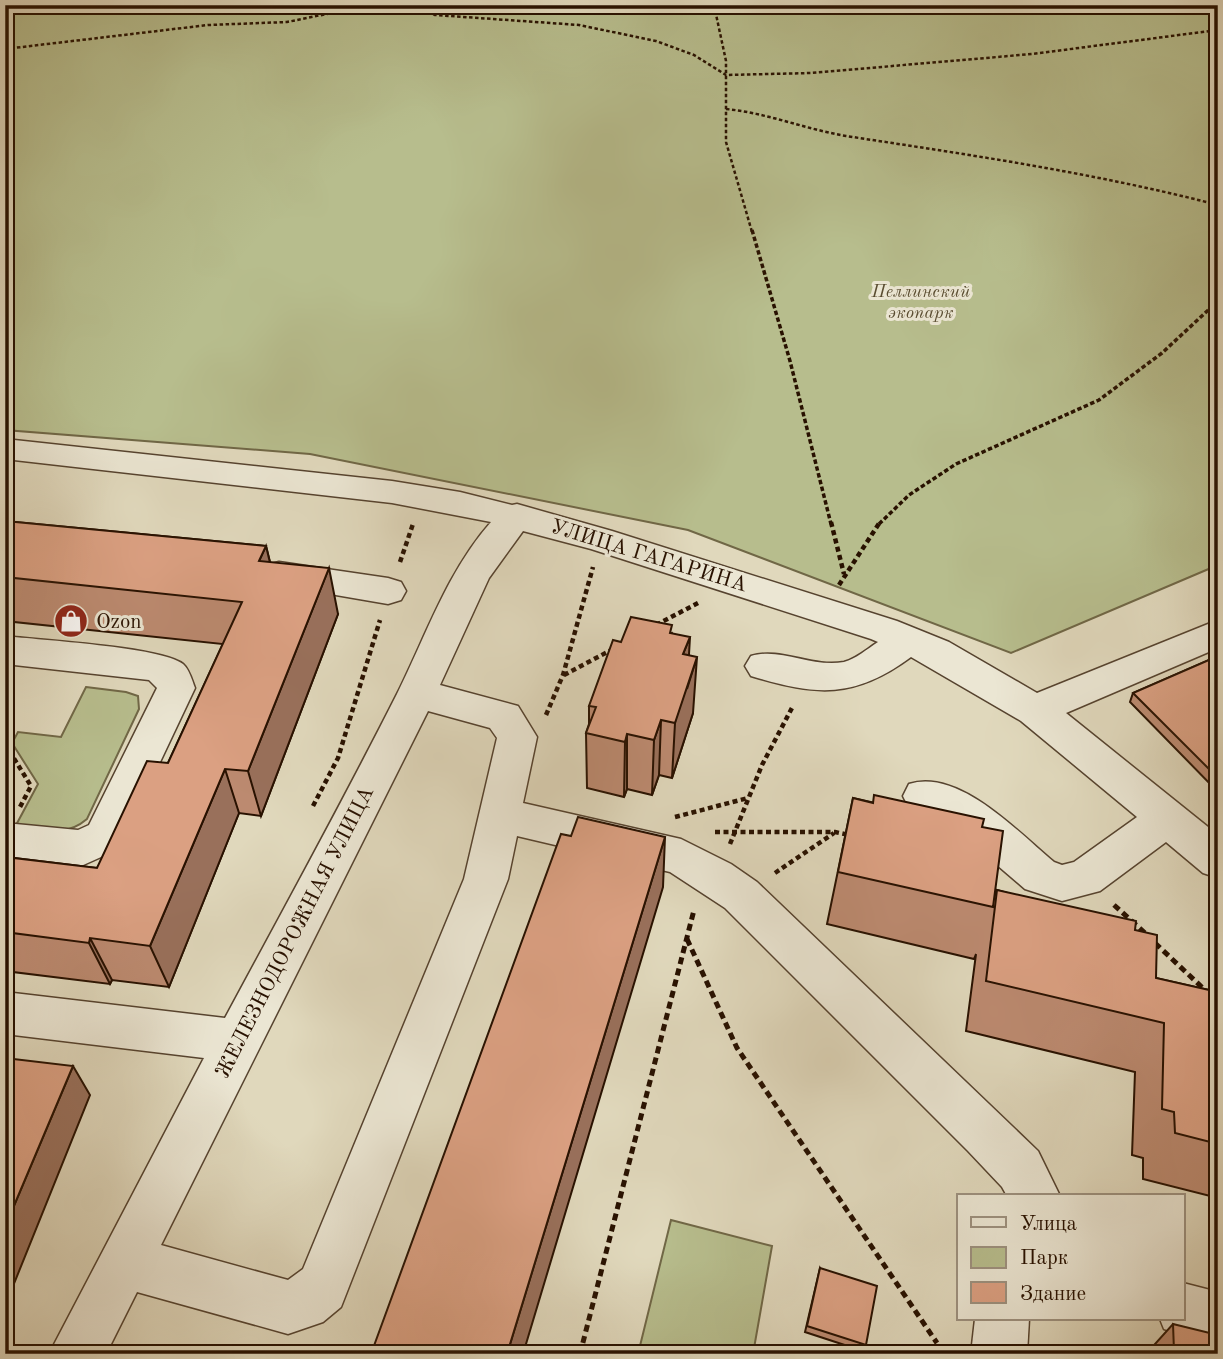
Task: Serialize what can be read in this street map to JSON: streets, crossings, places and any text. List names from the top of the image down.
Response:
{
  "streets": {
    "street": ["УЛИЦА ГАГАРИНА", "ЖЕЛЕЗНОДОРОЖНАЯ УЛИЦА"]
  },
  "crossings": [
    ["УЛИЦА ГАГАРИНА", "ЖЕЛЕЗНОДОРОЖНАЯ УЛИЦА"]
  ],
  "parks": ["Пеллинский экопарк"],
  "places": {
    "shop": ["Ozon"]
  },
  "legend": ["Улица", "Парк", "Здание"]
}
